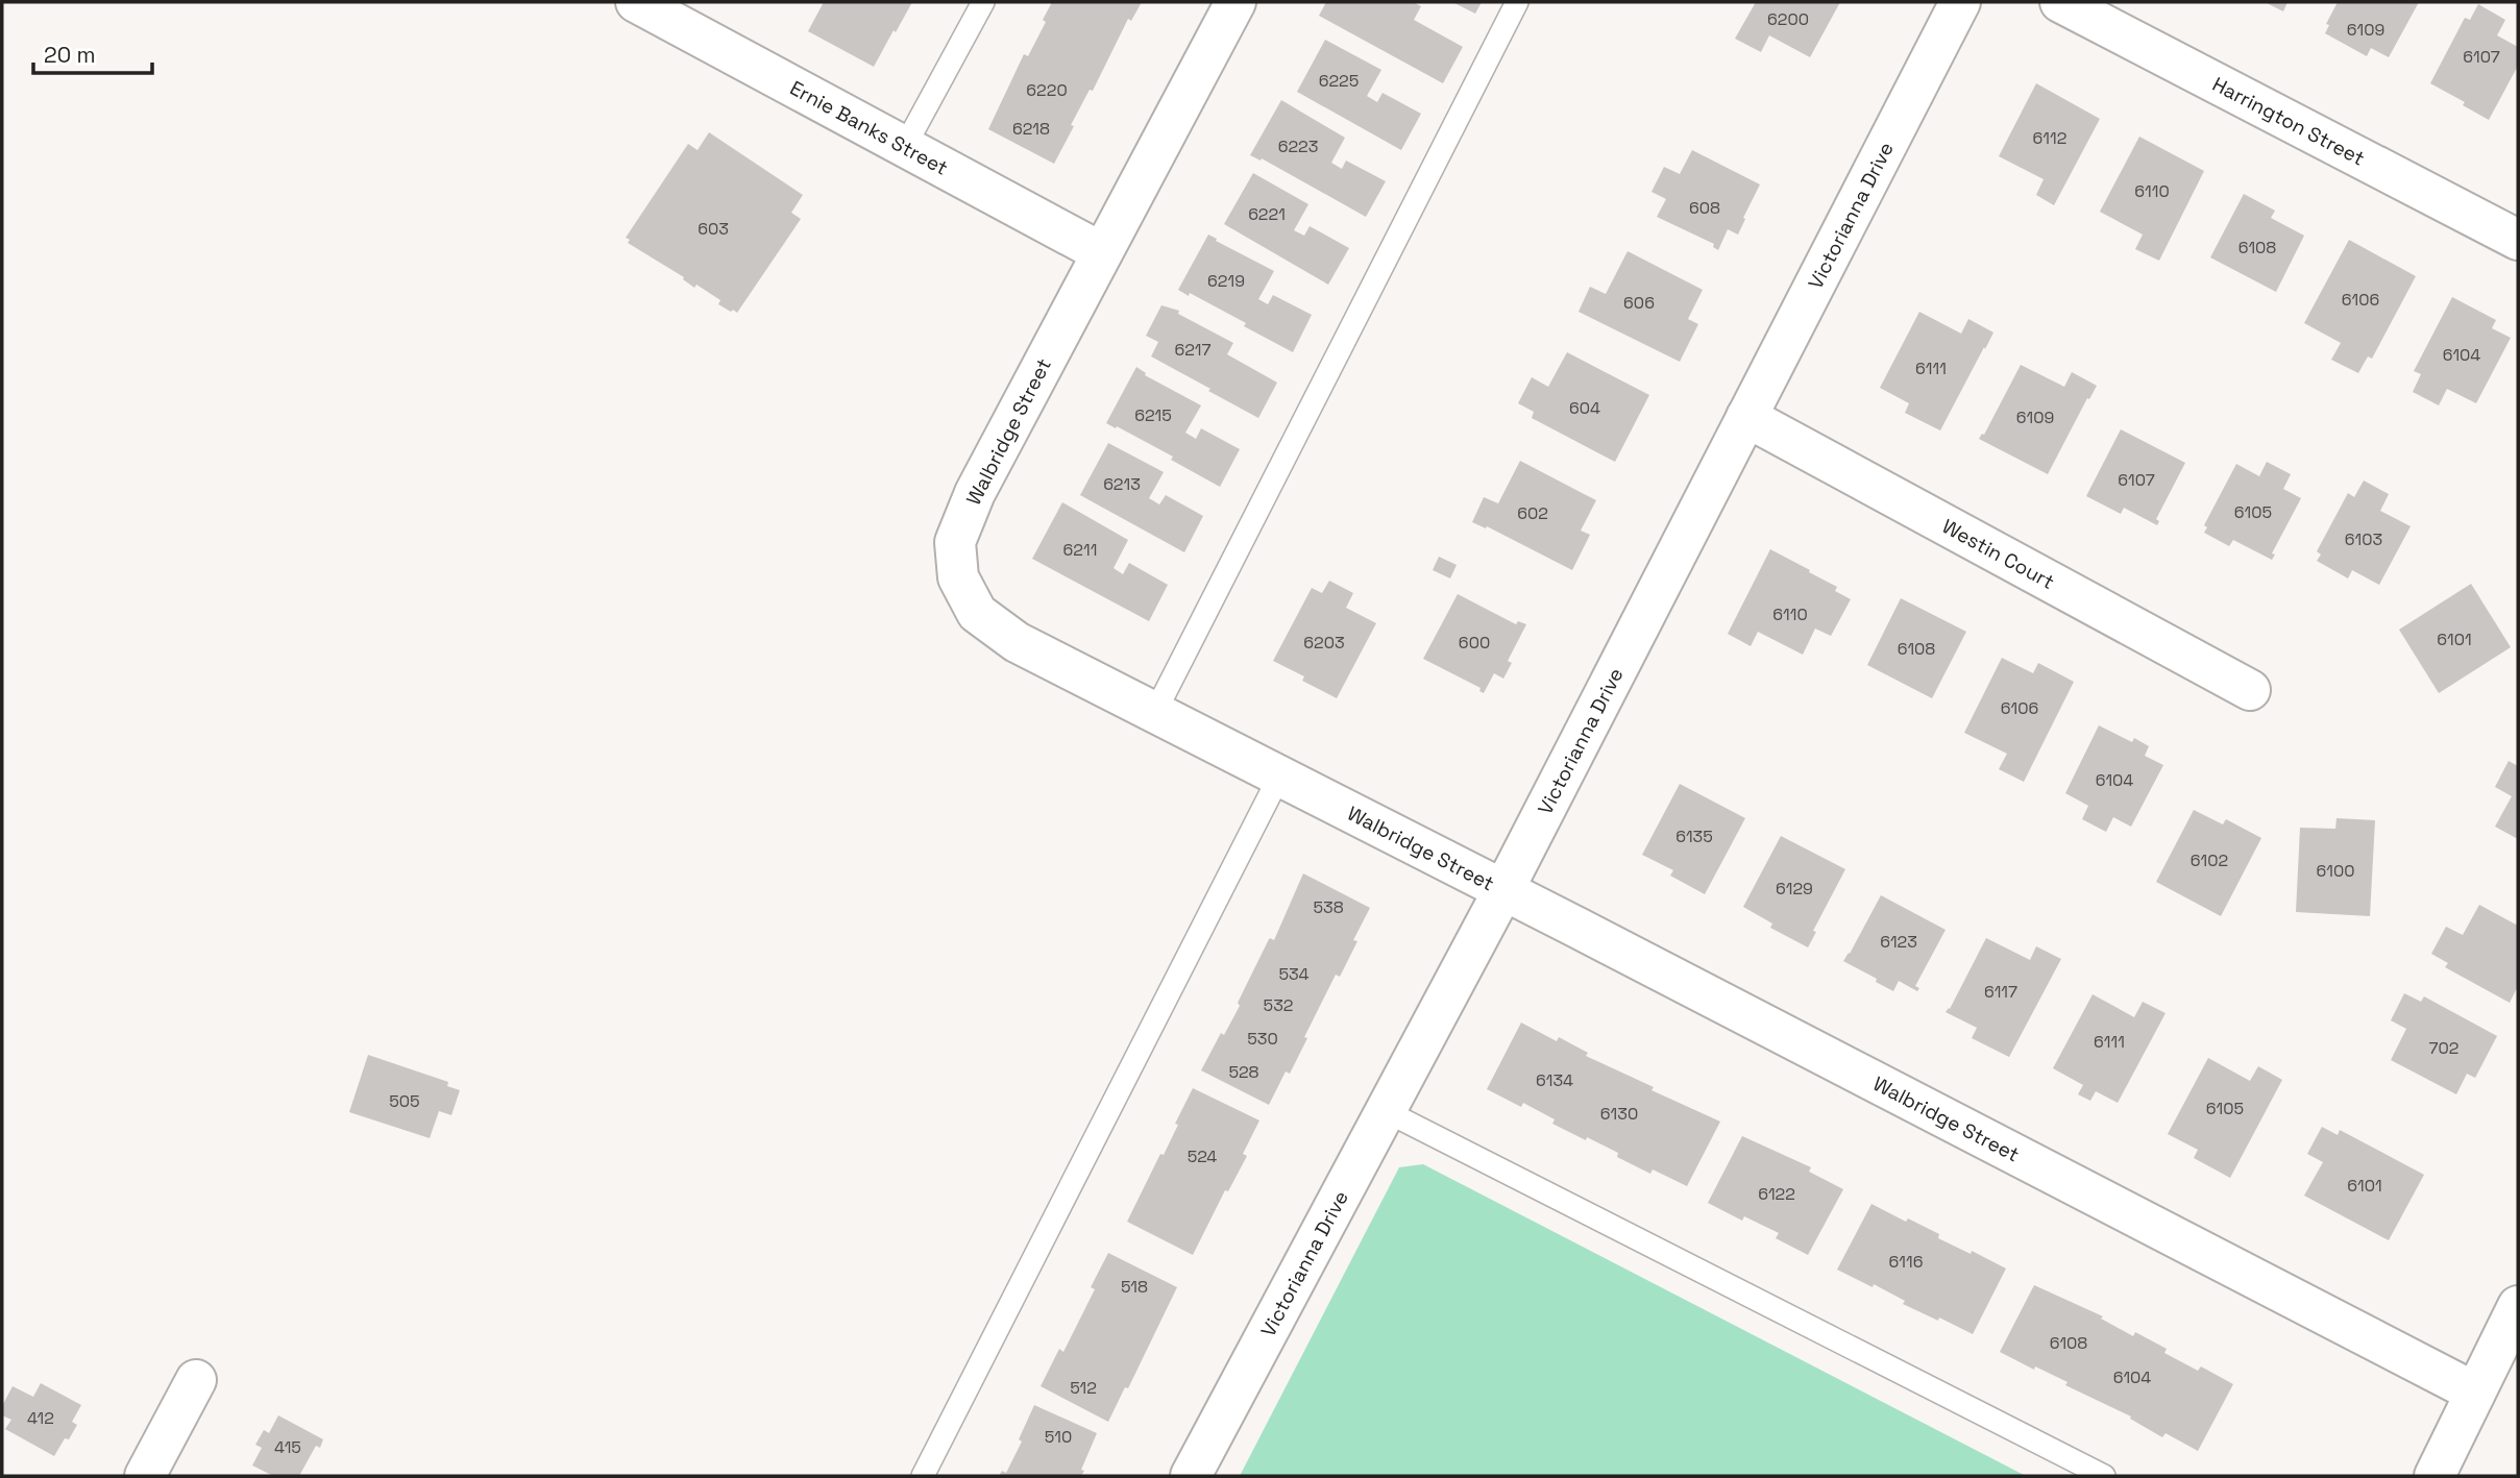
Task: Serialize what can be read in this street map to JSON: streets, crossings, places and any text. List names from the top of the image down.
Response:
{
  "streets": {
    "street": [
      "Harrington Street",
      "Ernie Banks Street",
      "Victorianna Drive",
      "Walbridge Street",
      "Westin Court"
    ]
  },
  "crossings": [
    ["Ernie Banks Street", "Walbridge Street"],
    ["Victorianna Drive", "Walbridge Street"],
    ["Victorianna Drive", "Westin Court"]
  ],
  "house_numbers": [
    "6200",
    "6109",
    "6107",
    "6225",
    "6220",
    "6218",
    "6112",
    "6223",
    "6110",
    "608",
    "6221",
    "603",
    "6108",
    "6219",
    "6106",
    "606",
    "6217",
    "6104",
    "6111",
    "604",
    "6215",
    "6109",
    "6107",
    "6213",
    "6105",
    "602",
    "6103",
    "6211",
    "6110",
    "6101",
    "6203",
    "600",
    "6108",
    "6106",
    "6104",
    "6135",
    "6102",
    "6100",
    "6129",
    "538",
    "6123",
    "534",
    "6117",
    "532",
    "530",
    "6111",
    "702",
    "528",
    "6134",
    "505",
    "6105",
    "6130",
    "524",
    "6101",
    "6122",
    "6116",
    "518",
    "6108",
    "6104",
    "512",
    "412",
    "510",
    "415"
  ],
  "scale_bar": "20 m"
}
